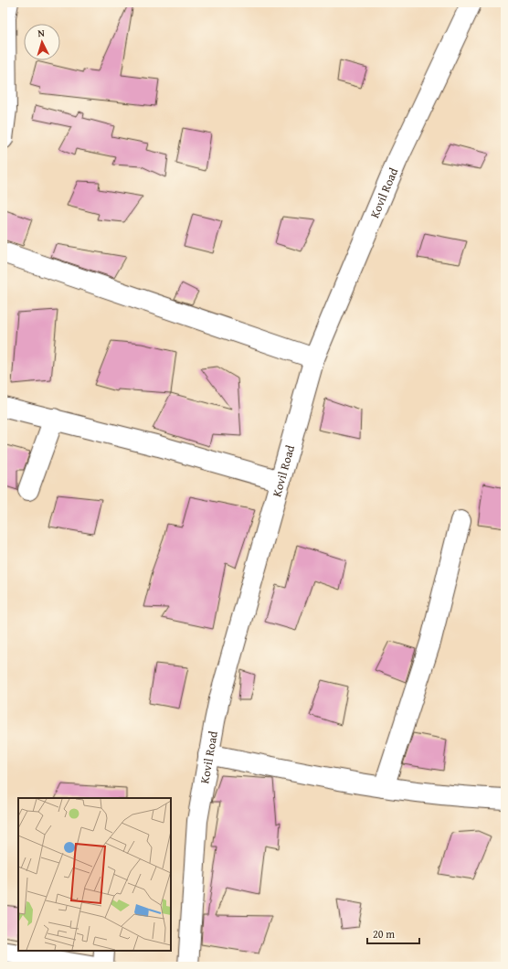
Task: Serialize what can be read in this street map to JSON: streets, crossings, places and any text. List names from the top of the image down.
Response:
{
  "streets": {
    "street": ["Kovil Road"]
  },
  "scale_bar": "20 m",
  "north": "top"
}
